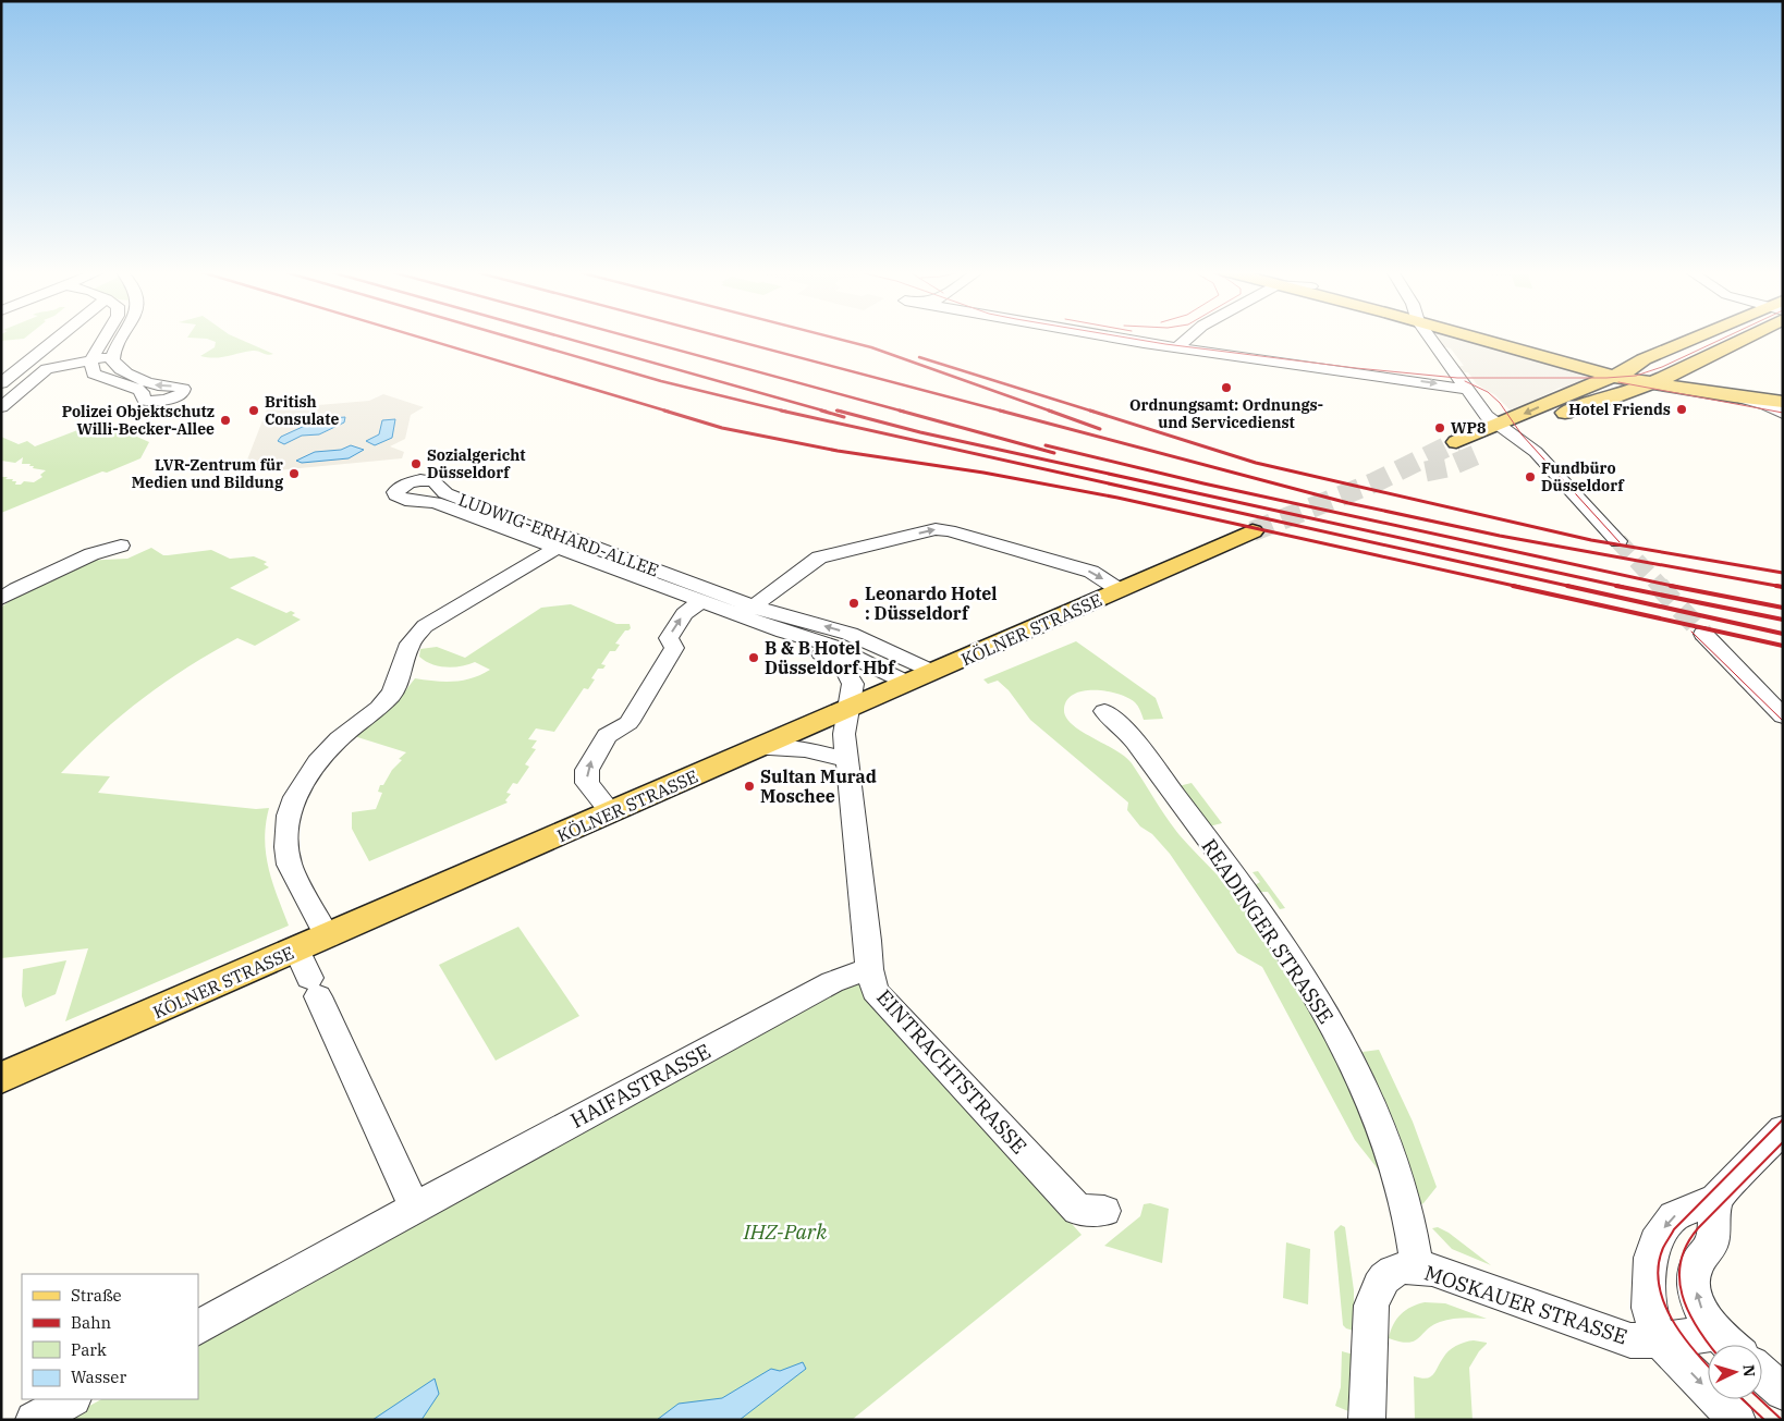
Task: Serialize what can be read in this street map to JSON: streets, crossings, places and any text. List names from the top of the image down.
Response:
{
  "streets": {
    "main road": ["KÖLNER STRASSE"],
    "street": [
      "LUDWIG-ERHARD-ALLEE",
      "READINGER STRASSE",
      "EINTRACHTSTRASSE",
      "HAIFASTRASSE",
      "MOSKAUER STRASSE"
    ]
  },
  "crossings": [
    ["LUDWIG-ERHARD-ALLEE", "KÖLNER STRASSE"],
    ["LUDWIG-ERHARD-ALLEE", "EINTRACHTSTRASSE"],
    ["KÖLNER STRASSE", "EINTRACHTSTRASSE"],
    ["READINGER STRASSE", "MOSKAUER STRASSE"],
    ["EINTRACHTSTRASSE", "HAIFASTRASSE"]
  ],
  "parks": ["IHZ-Park"],
  "places": [
    "Ordnungsamt: Ordnungs- und Servicedienst",
    "Hotel Friends",
    "British Consulate",
    "Polizei Objektschutz Willi-Becker-Allee",
    "WP8",
    "Sozialgericht Düsseldorf",
    "LVR-Zentrum für Medien und Bildung",
    "Fundbüro Düsseldorf",
    "Leonardo Hotel : Düsseldorf",
    "B & B Hotel Düsseldorf Hbf",
    "Sultan Murad Moschee"
  ],
  "legend": [
    "Straße",
    "Bahn",
    "Park",
    "Wasser"
  ],
  "north": "right"
}
